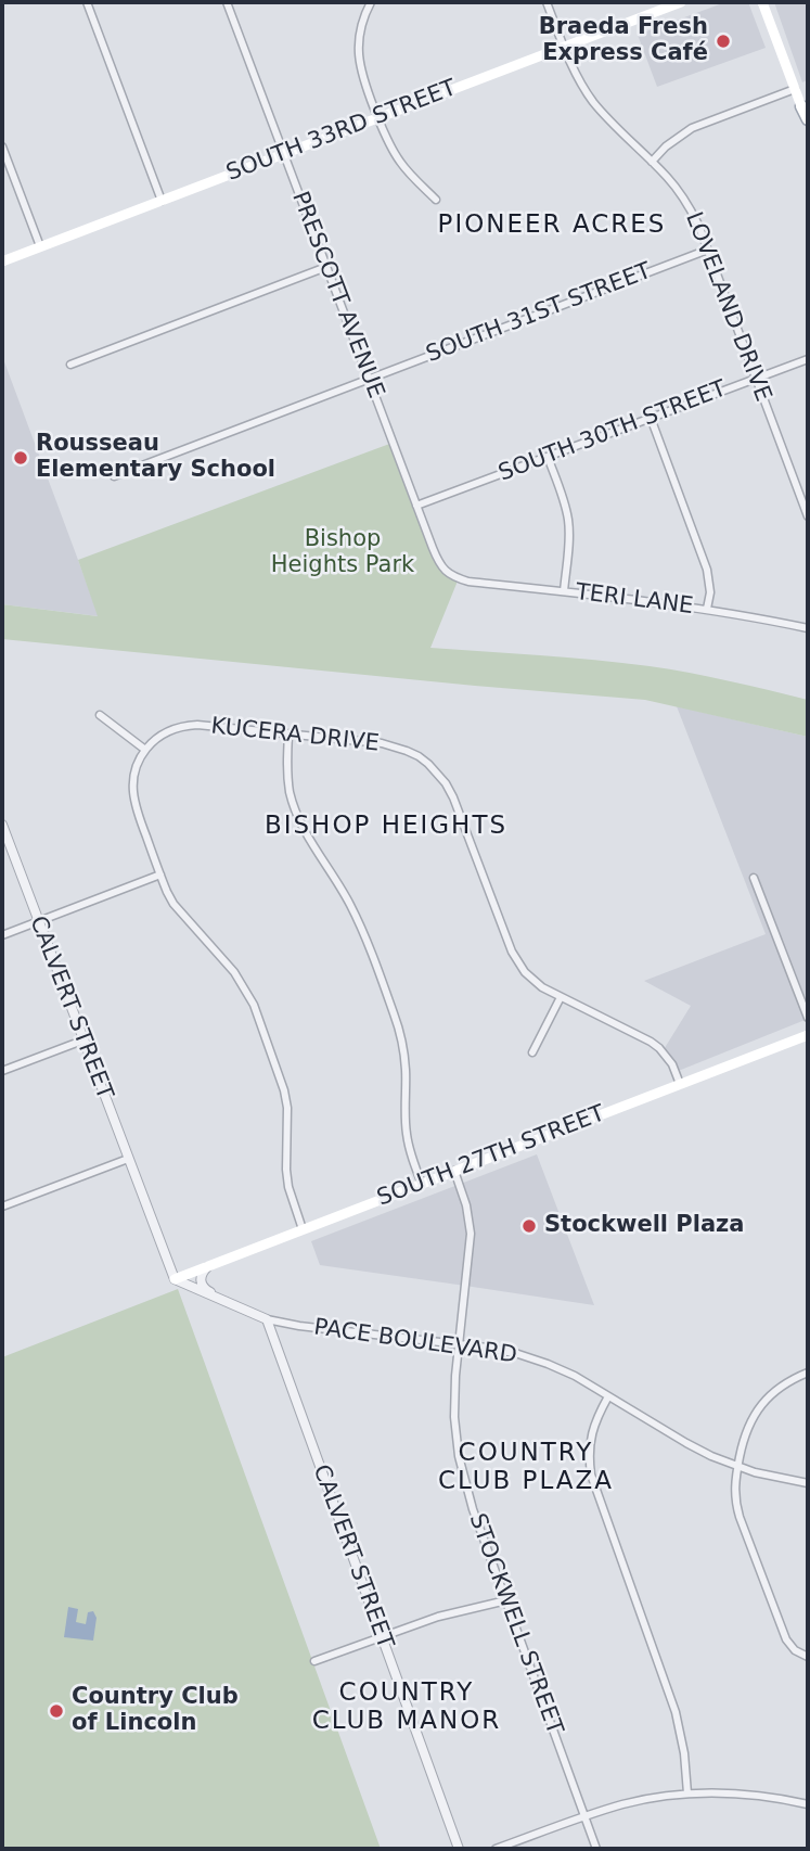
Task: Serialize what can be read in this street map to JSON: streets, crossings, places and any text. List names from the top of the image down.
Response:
{
  "streets": {
    "main road": ["SOUTH 33RD STREET", "SOUTH 27TH STREET"],
    "street": [
      "PRESCOTT AVENUE",
      "LOVELAND DRIVE",
      "SOUTH 31ST STREET",
      "SOUTH 30TH STREET",
      "TERI LANE",
      "KUCERA DRIVE",
      "CALVERT STREET",
      "PACE BOULEVARD",
      "STOCKWELL STREET"
    ]
  },
  "crossings": [
    ["SOUTH 33RD STREET", "PRESCOTT AVENUE"],
    ["SOUTH 33RD STREET", "LOVELAND DRIVE"],
    ["PRESCOTT AVENUE", "SOUTH 31ST STREET"],
    ["PRESCOTT AVENUE", "SOUTH 30TH STREET"],
    ["PRESCOTT AVENUE", "TERI LANE"],
    ["LOVELAND DRIVE", "SOUTH 31ST STREET"],
    ["LOVELAND DRIVE", "SOUTH 30TH STREET"],
    ["KUCERA DRIVE", "SOUTH 27TH STREET"],
    ["CALVERT STREET", "SOUTH 27TH STREET"],
    ["CALVERT STREET", "PACE BOULEVARD"],
    ["SOUTH 27TH STREET", "STOCKWELL STREET"],
    ["PACE BOULEVARD", "STOCKWELL STREET"]
  ],
  "districts": [
    "PIONEER ACRES",
    "BISHOP HEIGHTS",
    "COUNTRY CLUB PLAZA",
    "COUNTRY CLUB MANOR"
  ],
  "parks": ["Bishop Heights Park"],
  "places": [
    "Braeda Fresh Express Café",
    "Rousseau Elementary School",
    "Stockwell Plaza",
    "Country Club of Lincoln"
  ]
}
